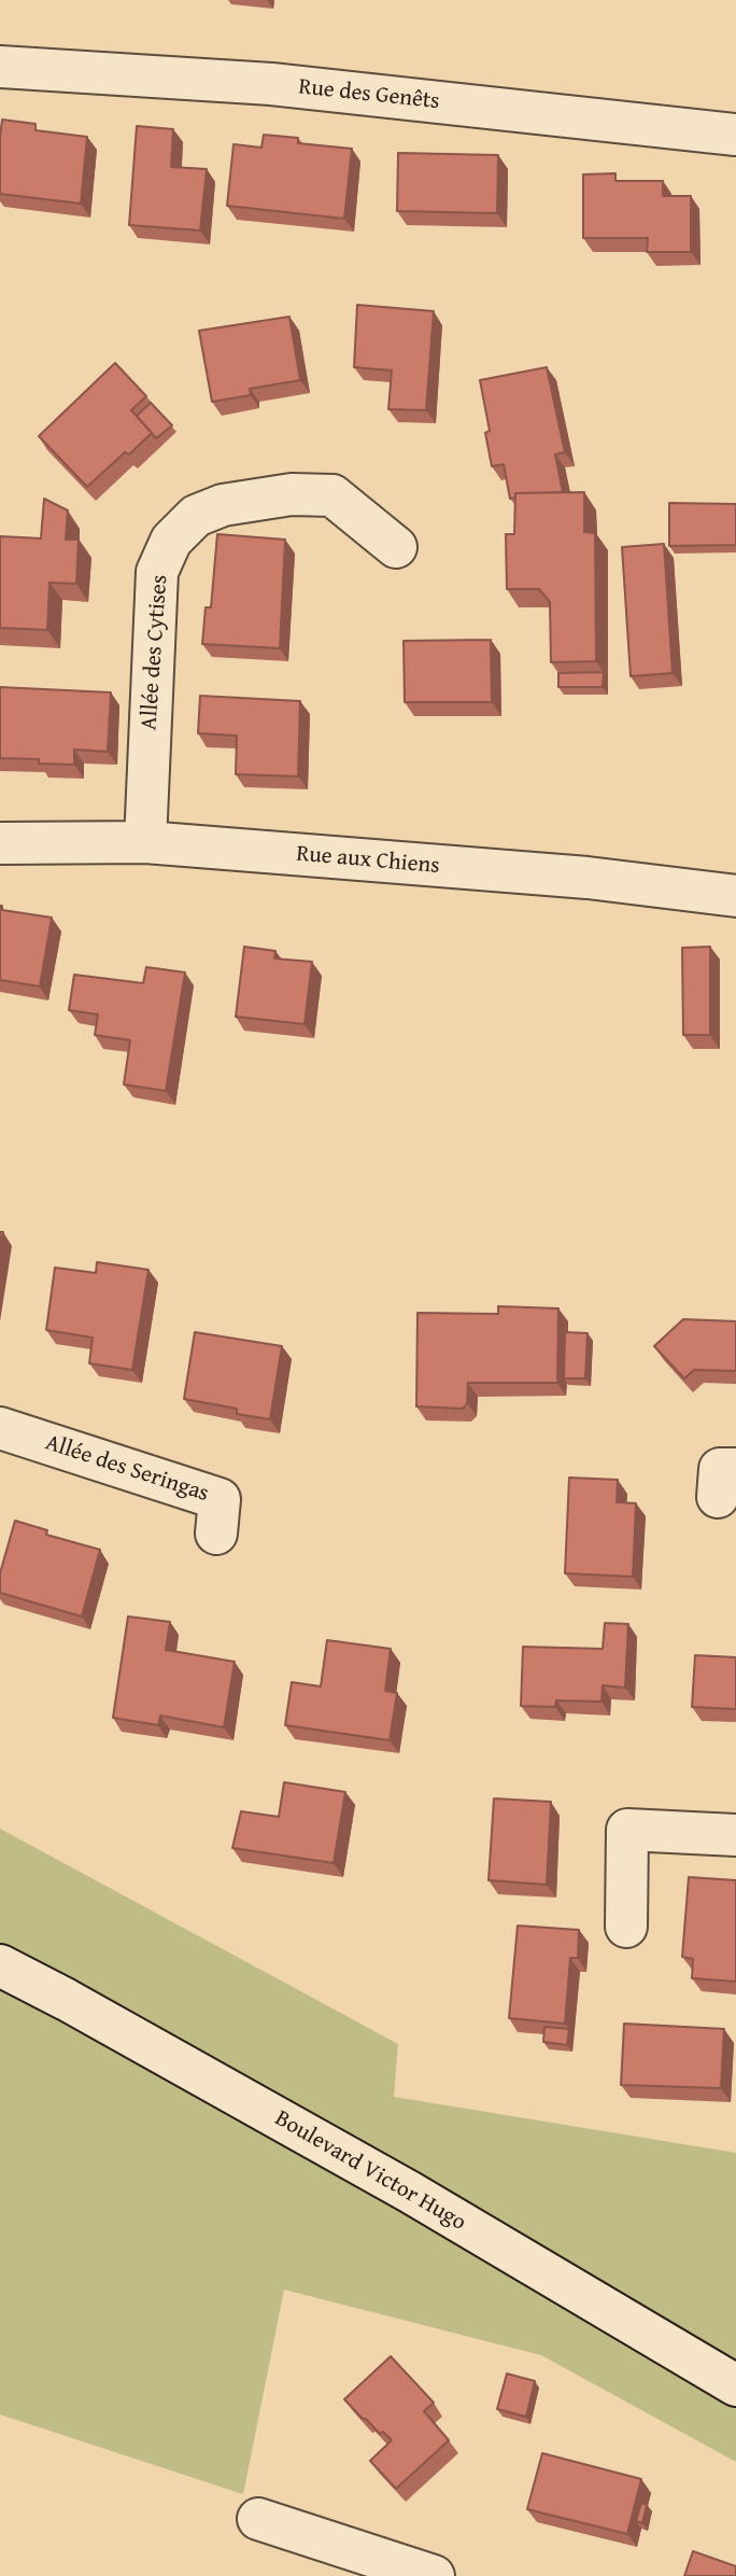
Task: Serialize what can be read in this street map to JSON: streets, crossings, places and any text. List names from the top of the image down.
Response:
{
  "streets": {
    "street": [
      "Rue des Genêts",
      "Allée des Cytises",
      "Rue aux Chiens",
      "Allée des Seringas",
      "Boulevard Victor Hugo"
    ]
  },
  "crossings": [
    ["Allée des Cytises", "Rue aux Chiens"]
  ]
}
